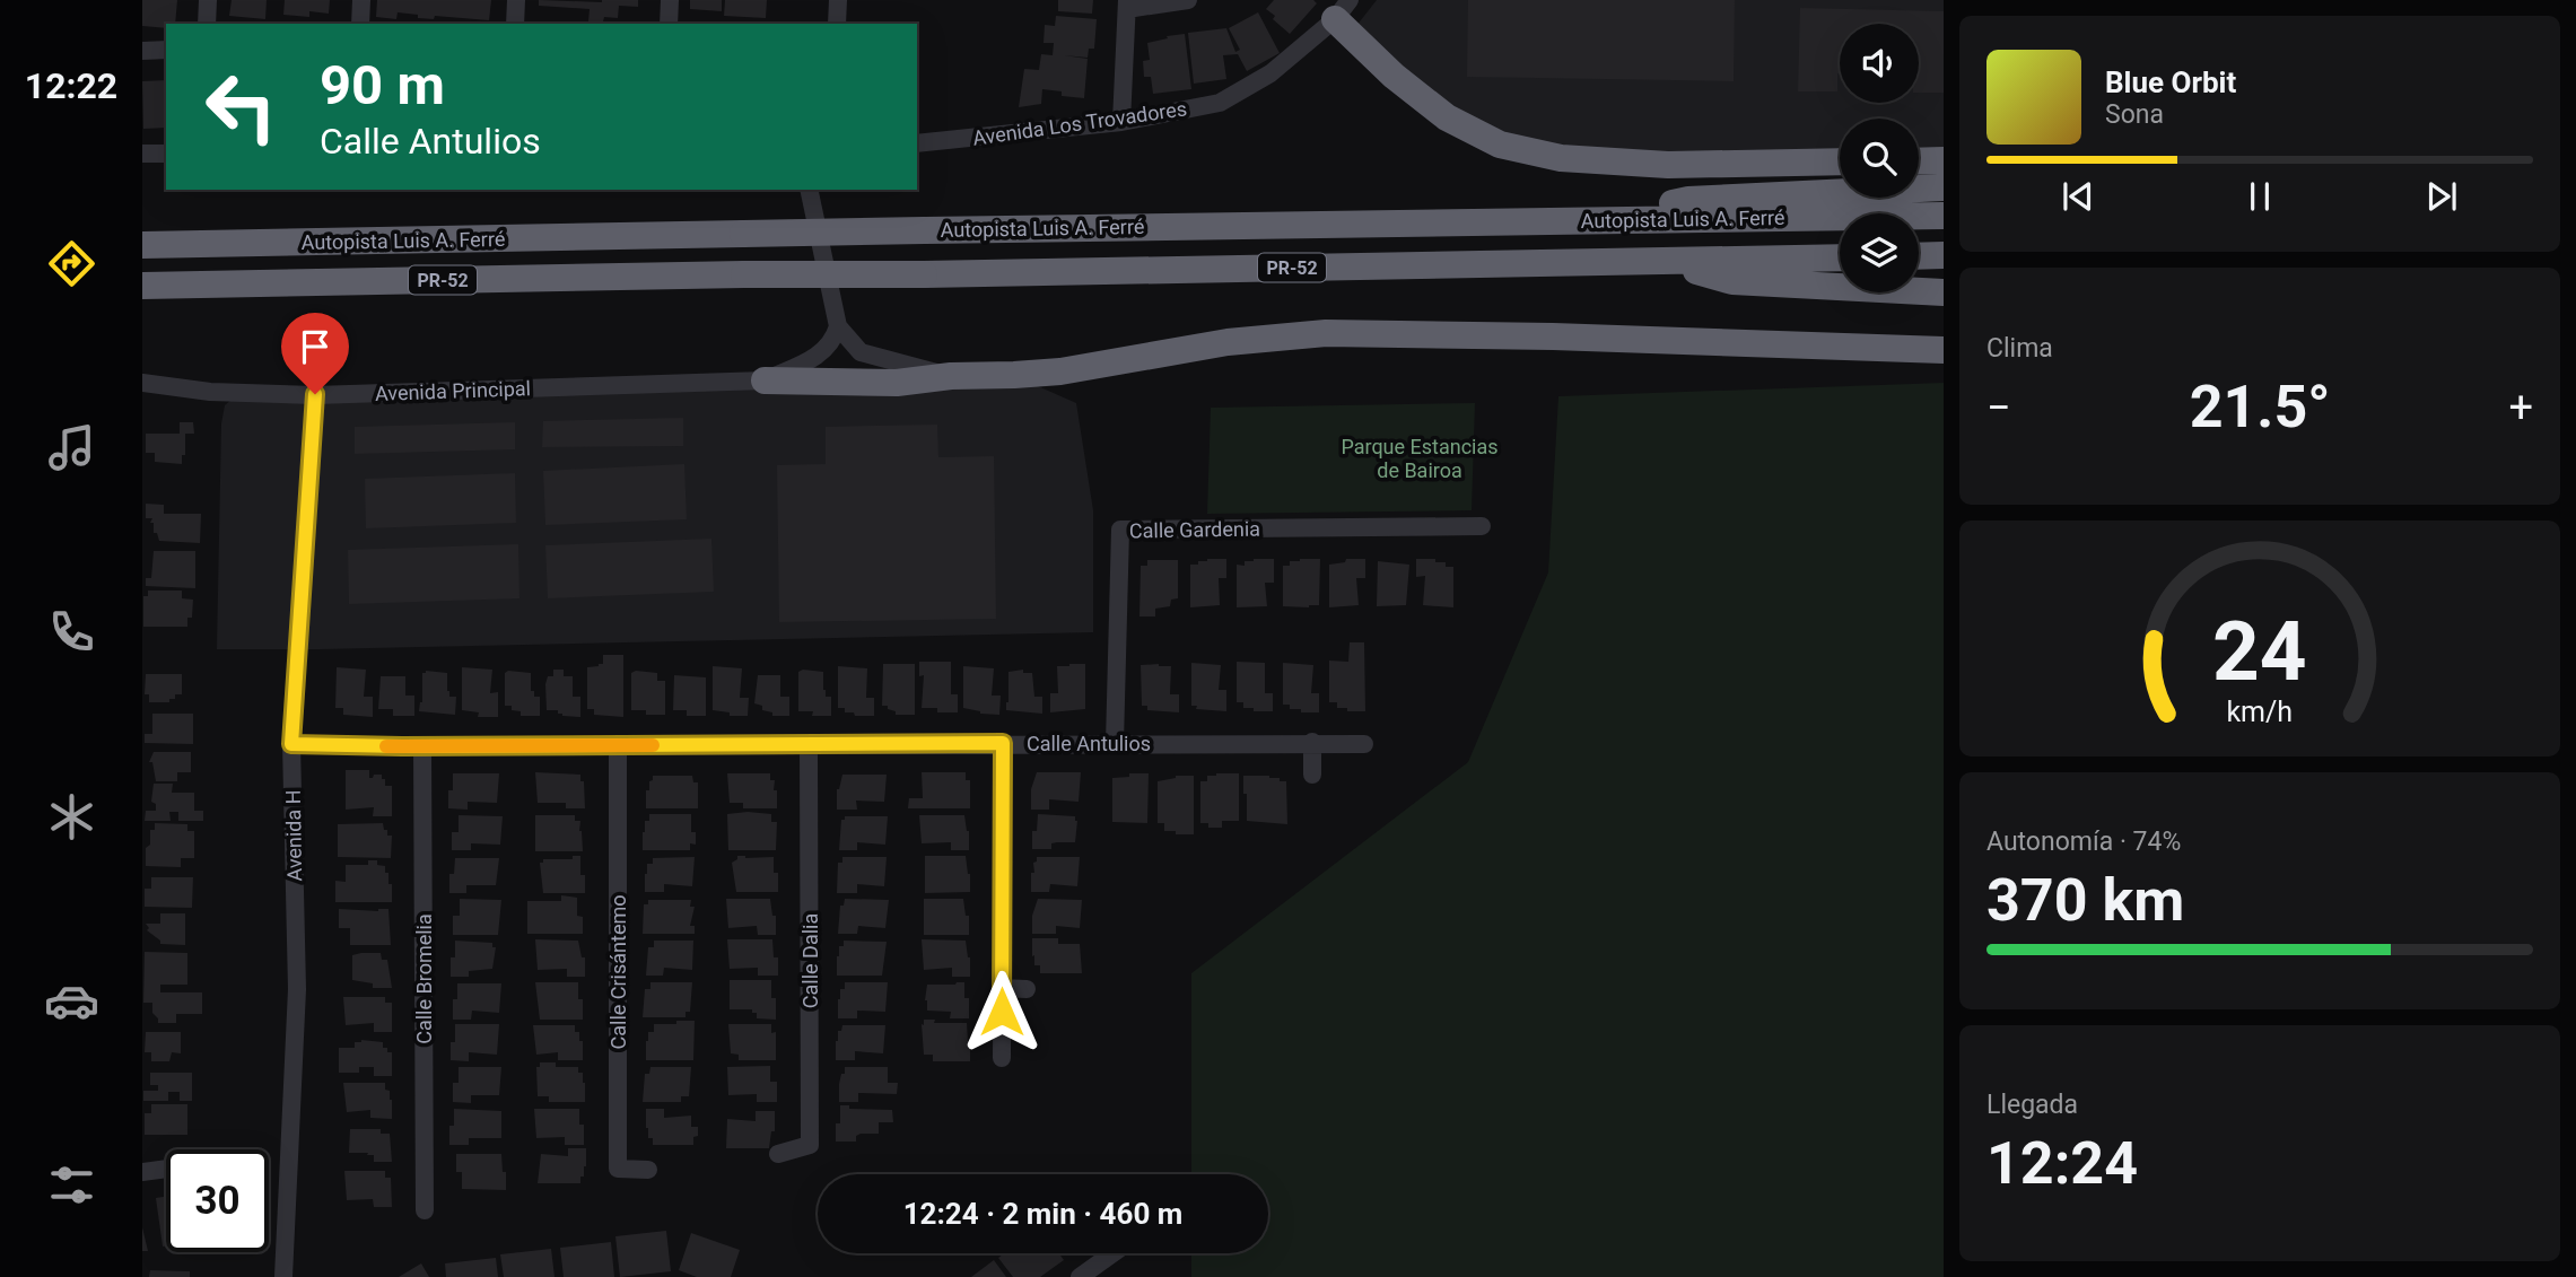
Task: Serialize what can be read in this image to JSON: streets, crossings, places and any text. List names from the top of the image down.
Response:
{
  "streets": {
    "highway": ["Autopista Luis A. Ferré", "PR-52"],
    "street": [
      "Avenida Los Trovadores",
      "Avenida Principal",
      "Calle Gardenia",
      "Calle Antulios",
      "Avenida H",
      "Calle Dalia",
      "Calle Crisántemo",
      "Calle Bromelia"
    ]
  },
  "crossings": [
    ["Avenida Principal", "Avenida H"],
    ["Calle Gardenia", "Calle Antulios"],
    ["Calle Antulios", "Avenida H"],
    ["Calle Antulios", "Calle Dalia"],
    ["Calle Antulios", "Calle Crisántemo"],
    ["Calle Antulios", "Calle Bromelia"]
  ],
  "parks": ["Parque Estancias de Bairoa"],
  "page": {
    "tabs": "12:22",
    "turn": ["90 m", "Calle Antulios"],
    "song": ["Blue Orbit", "Sona"],
    "tile": [
      "Clima",
      ["Autonomía · 74%", "370 km"],
      ["Llegada", "12:24"]
    ],
    "heat": ["−", "21.5°", "+"],
    "limit": "30",
    "trip": "12:24 · 2 min · 460 m",
    "gauge": ["24", "km/h"]
  }
}
